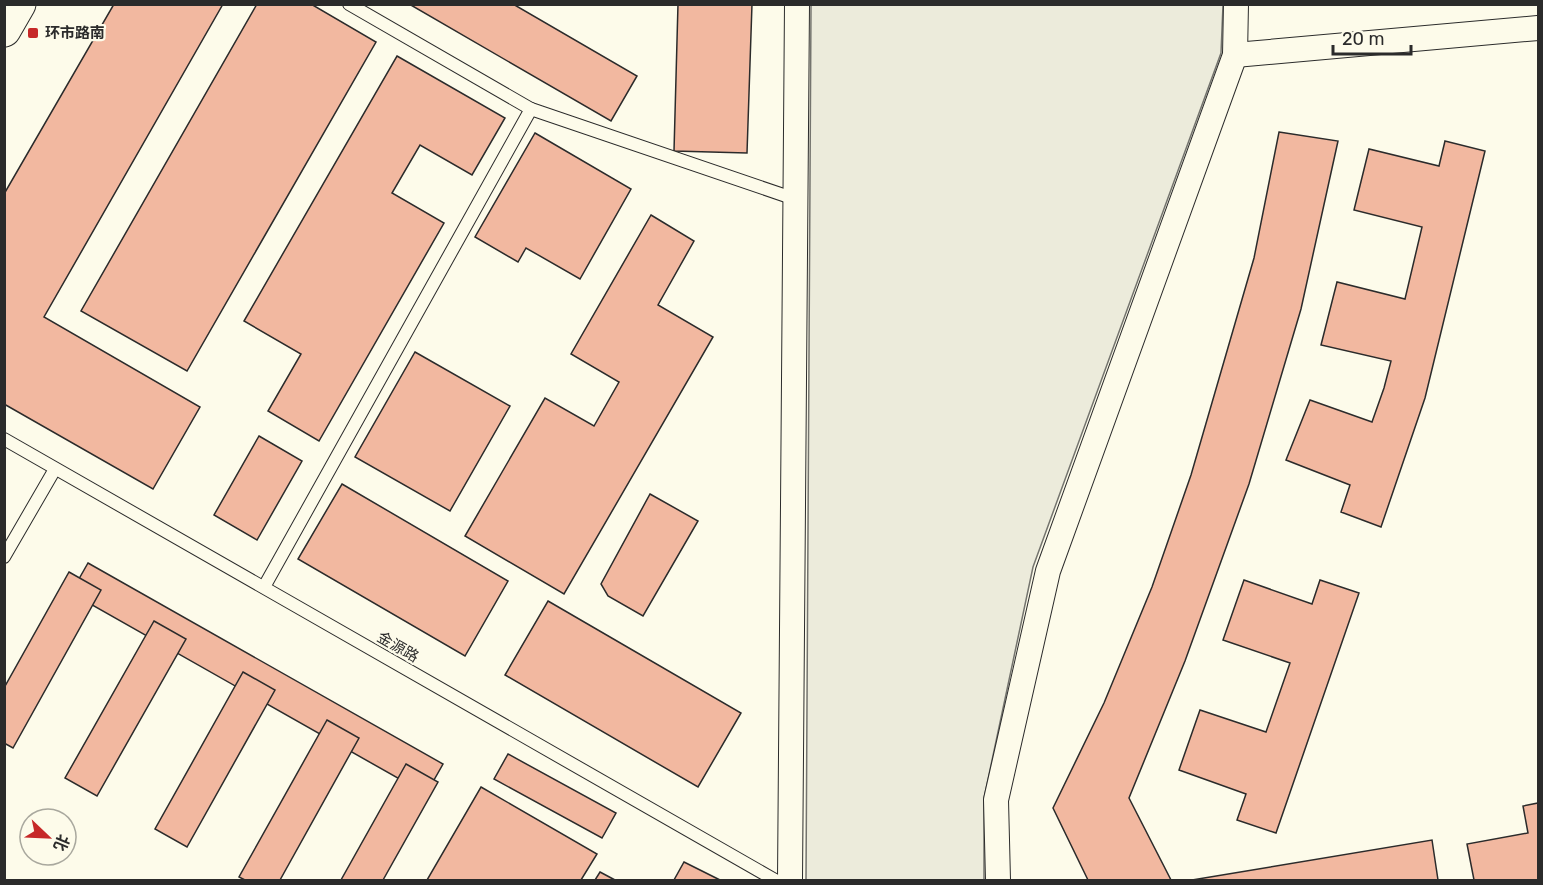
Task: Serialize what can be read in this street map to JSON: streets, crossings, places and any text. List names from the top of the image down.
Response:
{
  "streets": {
    "lane": ["金源路"]
  },
  "places": {
    "transit": ["环市路南"]
  },
  "scale_bar": "20 m",
  "north": "bottom right"
}
